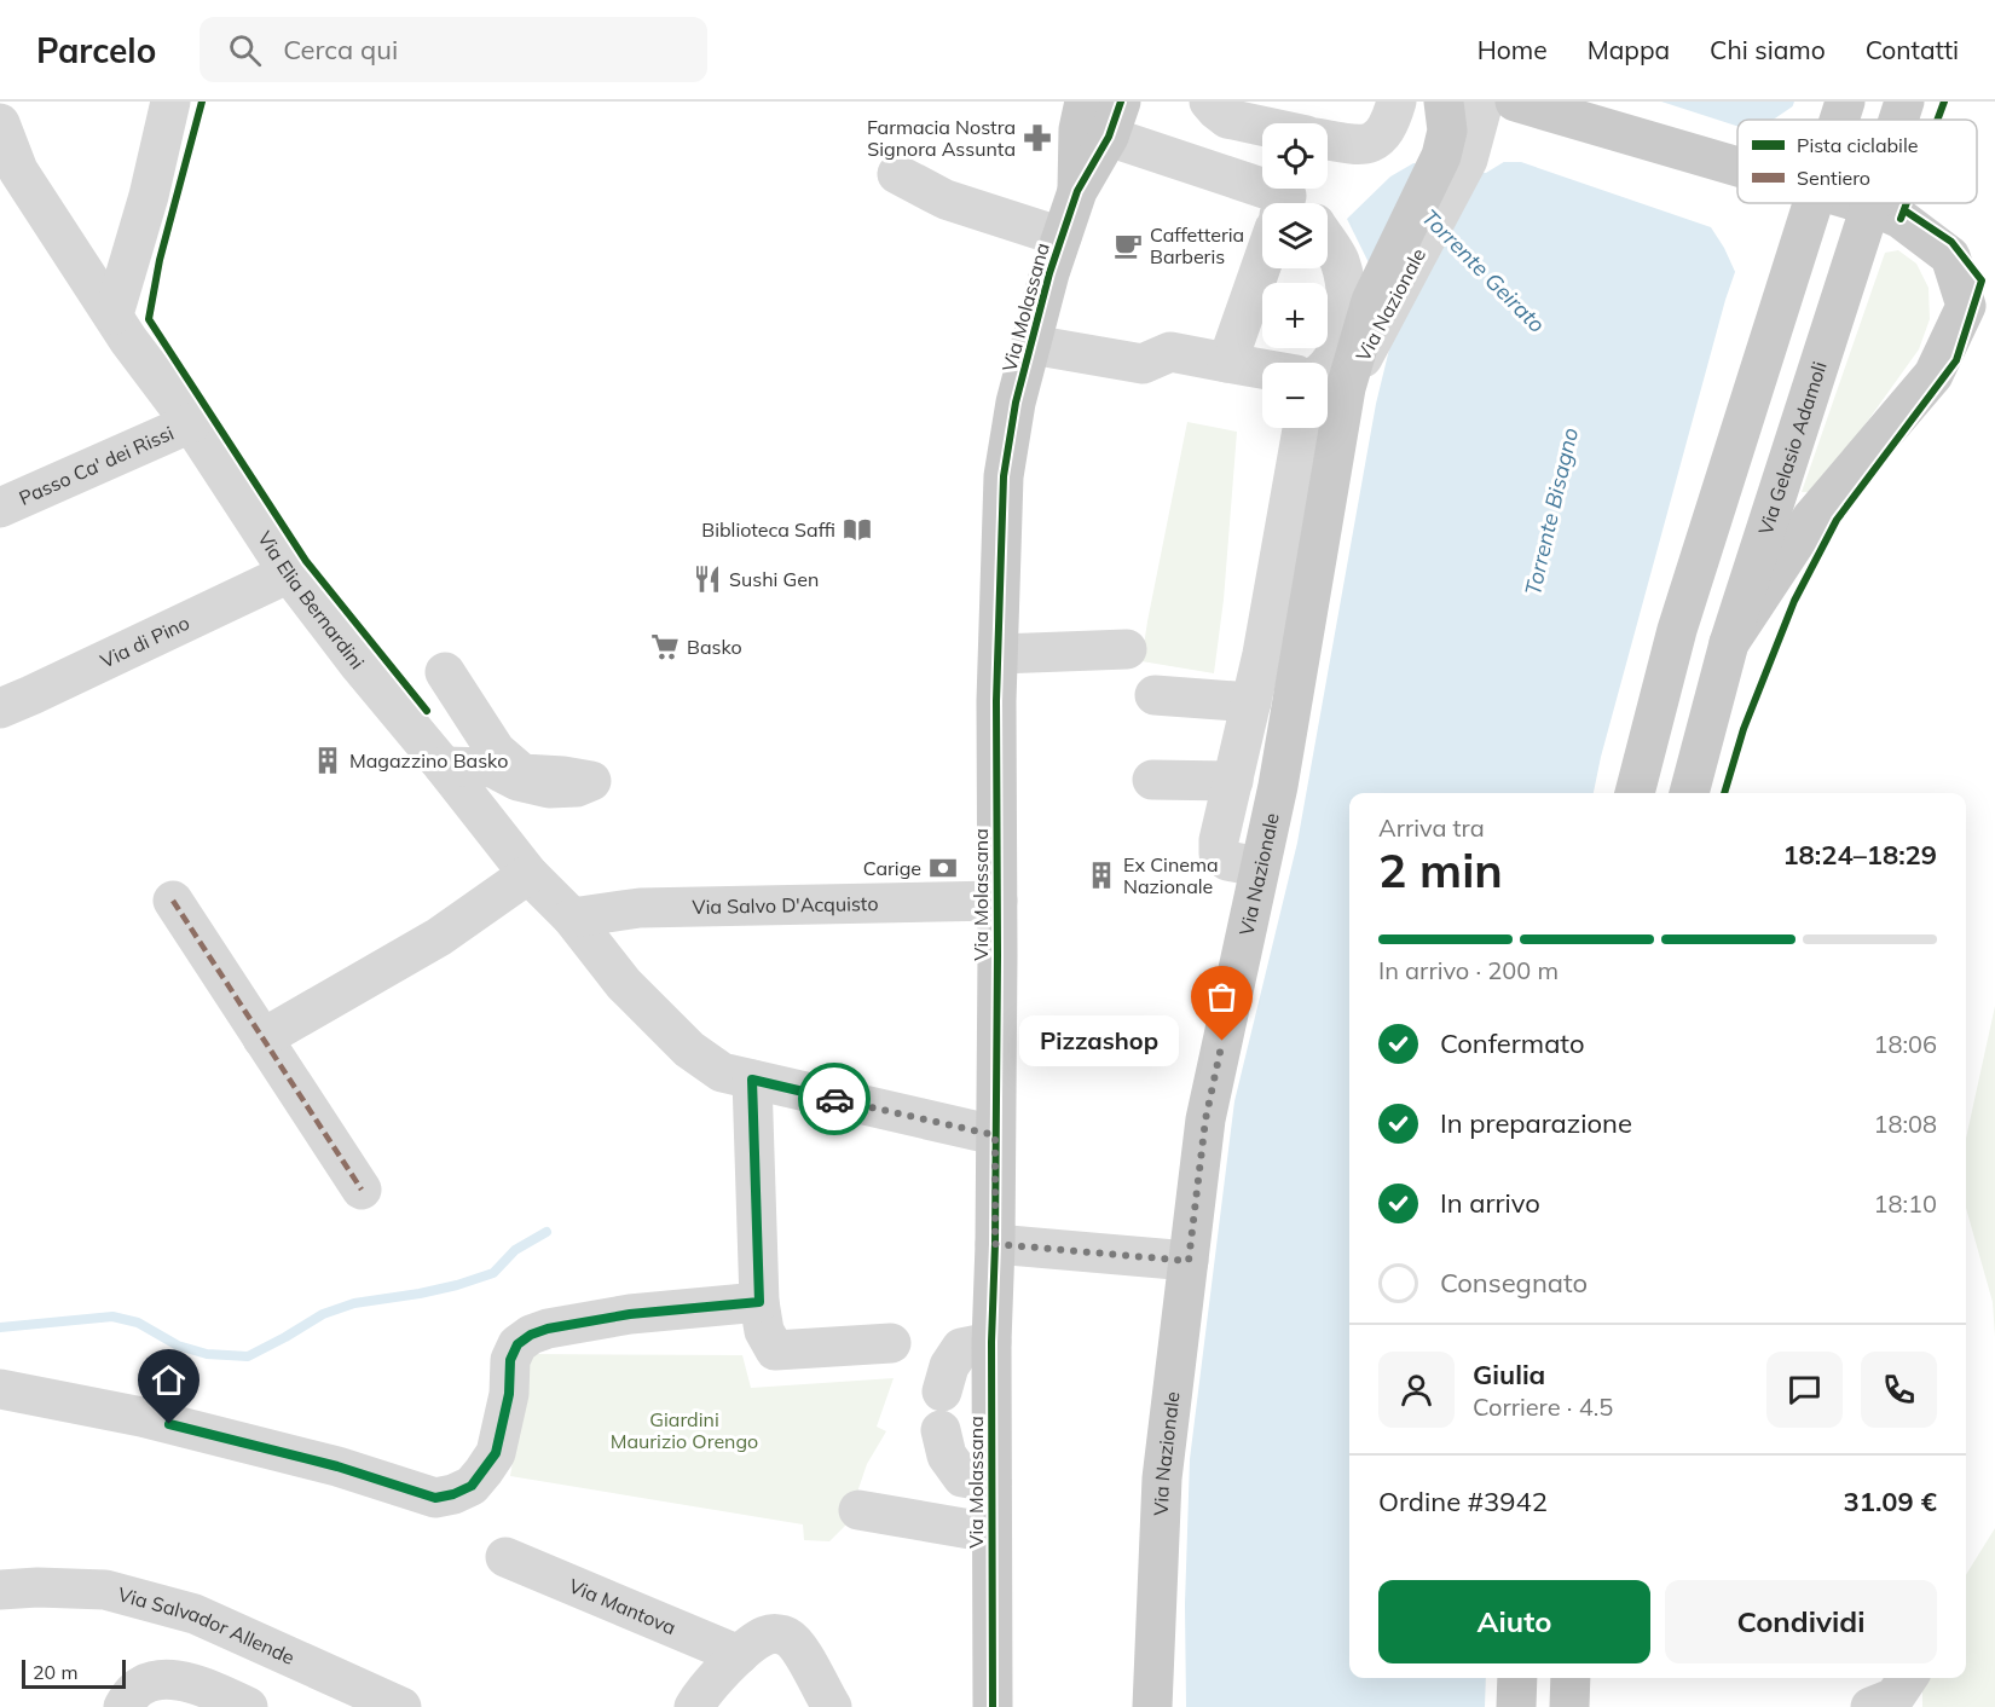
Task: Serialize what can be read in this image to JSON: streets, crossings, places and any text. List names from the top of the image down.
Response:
{
  "streets": {
    "main road": ["Via Nazionale", "Via Molassana", "Via Gelasio Adamoli"],
    "street": [
      "Passo Ca' dei Rissi",
      "Via Elia Bernardini",
      "Via di Pino",
      "Via Salvo D'Acquisto",
      "Via Mantova",
      "Via Salvador Allende"
    ]
  },
  "crossings": [
    ["Via Molassana", "Via Elia Bernardini"],
    ["Via Molassana", "Via Salvo D'Acquisto"],
    ["Passo Ca' dei Rissi", "Via Elia Bernardini"],
    ["Via Elia Bernardini", "Via di Pino"],
    ["Via Elia Bernardini", "Via Salvo D'Acquisto"]
  ],
  "water": ["Torrente Geirato", "Torrente Bisagno"],
  "parks": ["Giardini Maurizio Orengo"],
  "places": {
    "pharmacy": ["Farmacia Nostra Signora Assunta"],
    "cafe": ["Caffetteria Barberis"],
    "library": ["Biblioteca Saffi"],
    "restaurant": ["Sushi Gen"],
    "supermarket": ["Basko"],
    "building": ["Magazzino Basko", "Ex Cinema Nazionale"],
    "bank": ["Carige"],
    "other": ["Pizzashop"]
  },
  "legend": ["Pista ciclabile", "Sentiero"],
  "scale_bar": "20 m",
  "page": {
    "header": "Parcelo",
    "search": "Cerca qui",
    "nav": [
      "Home",
      "Mappa",
      "Chi siamo",
      "Contatti"
    ],
    "map_buttons": ["+", "−"],
    "heading": ["2 min", "Arriva tra", "18:24–18:29"],
    "panel": [
      "Giulia",
      "Corriere · 4.5",
      "Ordine #3942",
      "31.09 €"
    ],
    "bar": "In arrivo · 200 m",
    "list": [
      ["Confermato", "18:06"],
      ["In preparazione", "18:08"],
      ["In arrivo", "18:10"],
      "Consegnato"
    ],
    "bubble": "Pizzashop",
    "buttons": ["Aiuto", "Condividi"],
    "scale": "20 m"
  }
}
